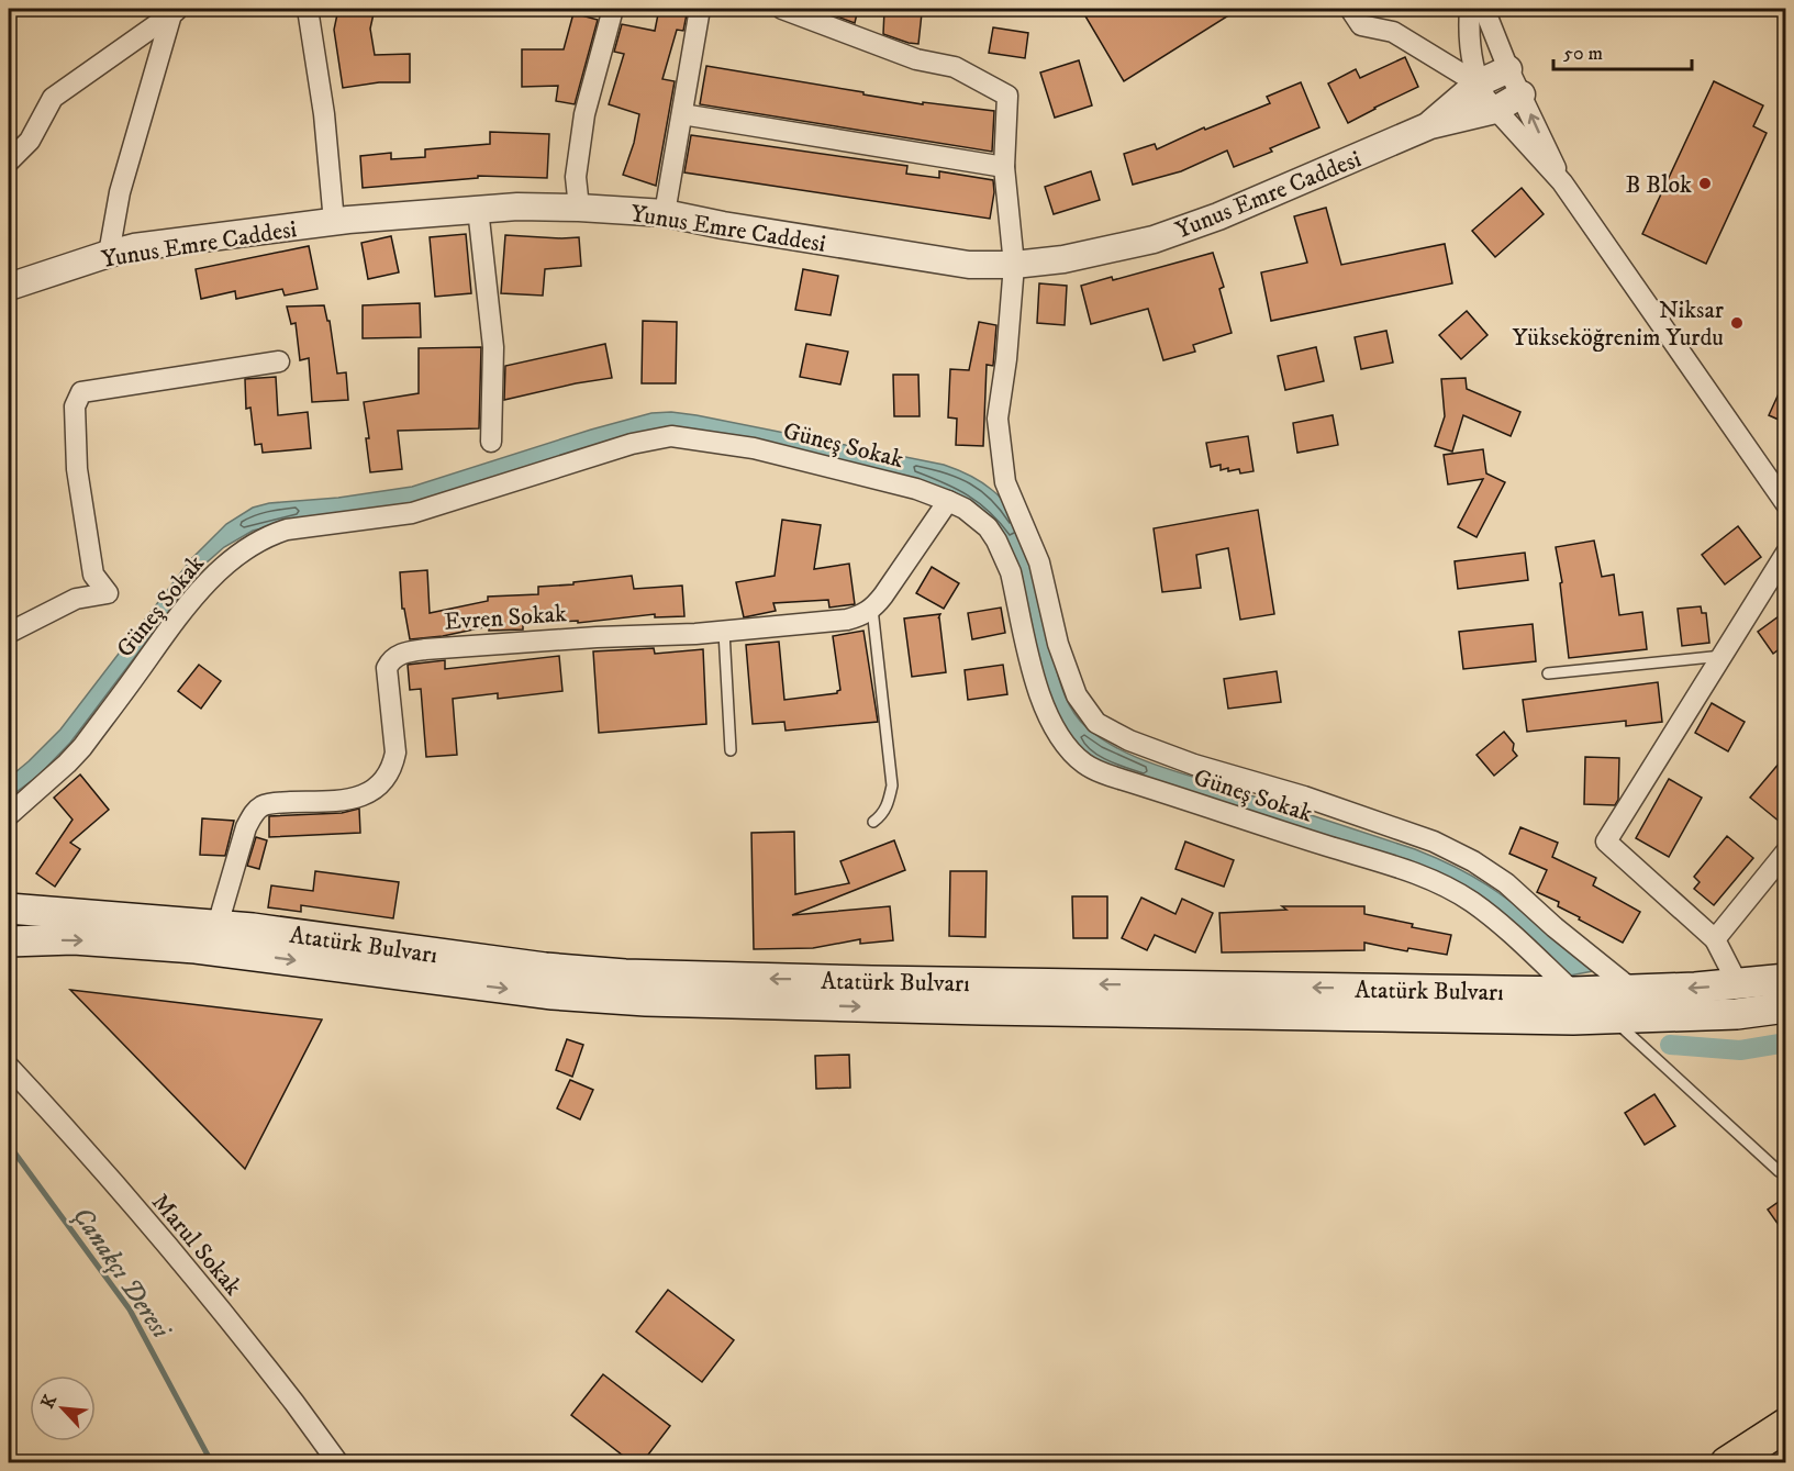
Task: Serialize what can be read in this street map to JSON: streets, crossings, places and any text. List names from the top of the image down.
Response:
{
  "streets": {
    "main road": ["Atatürk Bulvarı"],
    "street": [
      "Yunus Emre Caddesi",
      "Güneş Sokak",
      "Evren Sokak",
      "Marul Sokak"
    ]
  },
  "crossings": [
    ["Güneş Sokak", "Atatürk Bulvarı"],
    ["Evren Sokak", "Atatürk Bulvarı"]
  ],
  "water": ["Çanakçı Deresi"],
  "places": ["B Blok", "Niksar Yükseköğrenim Yurdu"],
  "scale_bar": "50 m",
  "north": "top left"
}
